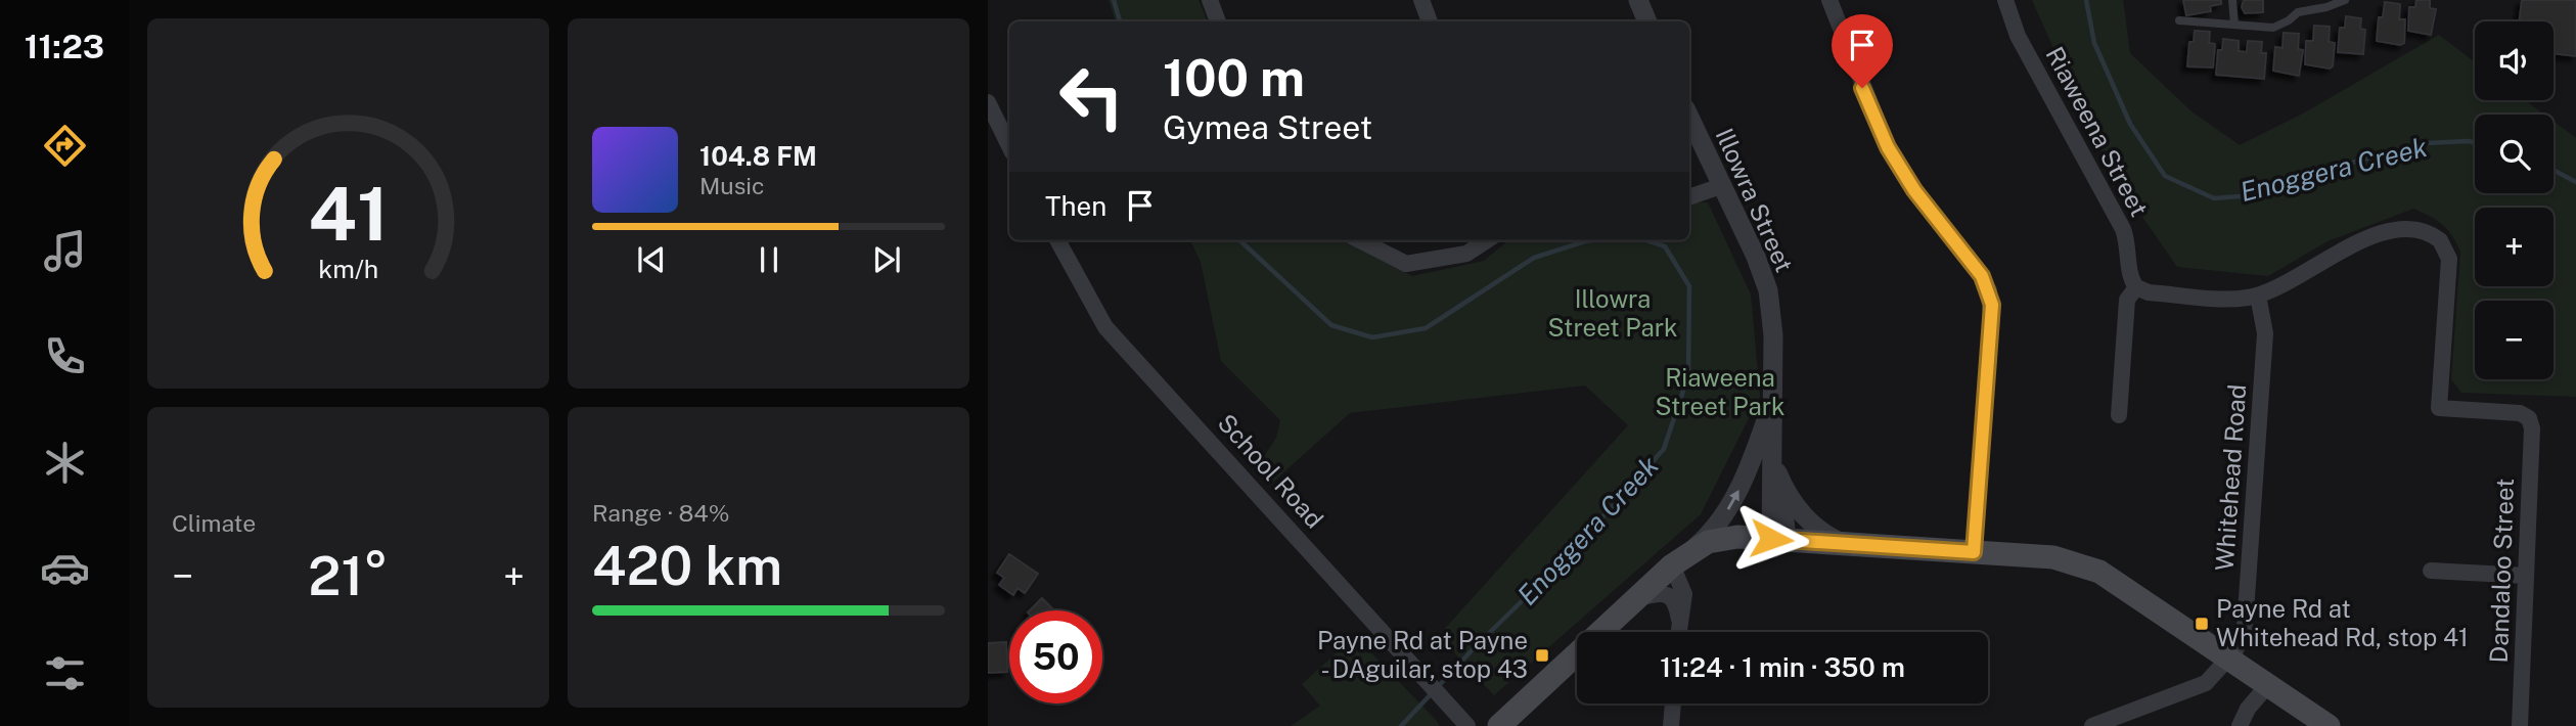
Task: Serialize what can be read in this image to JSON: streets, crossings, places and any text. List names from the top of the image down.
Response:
{
  "streets": {
    "street": [
      "Riaweena Street",
      "Illowra Street",
      "School Road",
      "Whitehead Road",
      "Dandaloo Street"
    ]
  },
  "crossings": [
    ["Whitehead Road", "Dandaloo Street"]
  ],
  "water": ["Enoggera Creek"],
  "parks": ["Illowra Street Park", "Riaweena Street Park"],
  "places": {
    "transit": ["Payne Rd at Whitehead Rd, stop 41", "Payne Rd at Payne - DAguilar, stop 43"]
  },
  "page": {
    "tabs": "11:23",
    "map_buttons": ["+", "−"],
    "turn": ["100 m", "Gymea Street"],
    "song": ["104.8 FM", "Music"],
    "then": "Then",
    "tile": [
      "Climate",
      ["Range · 84%", "420 km"]
    ],
    "heat": ["−", "21°", "+"],
    "limit": "50",
    "trip": "11:24 · 1 min · 350 m",
    "gauge": ["41", "km/h"]
  }
}
